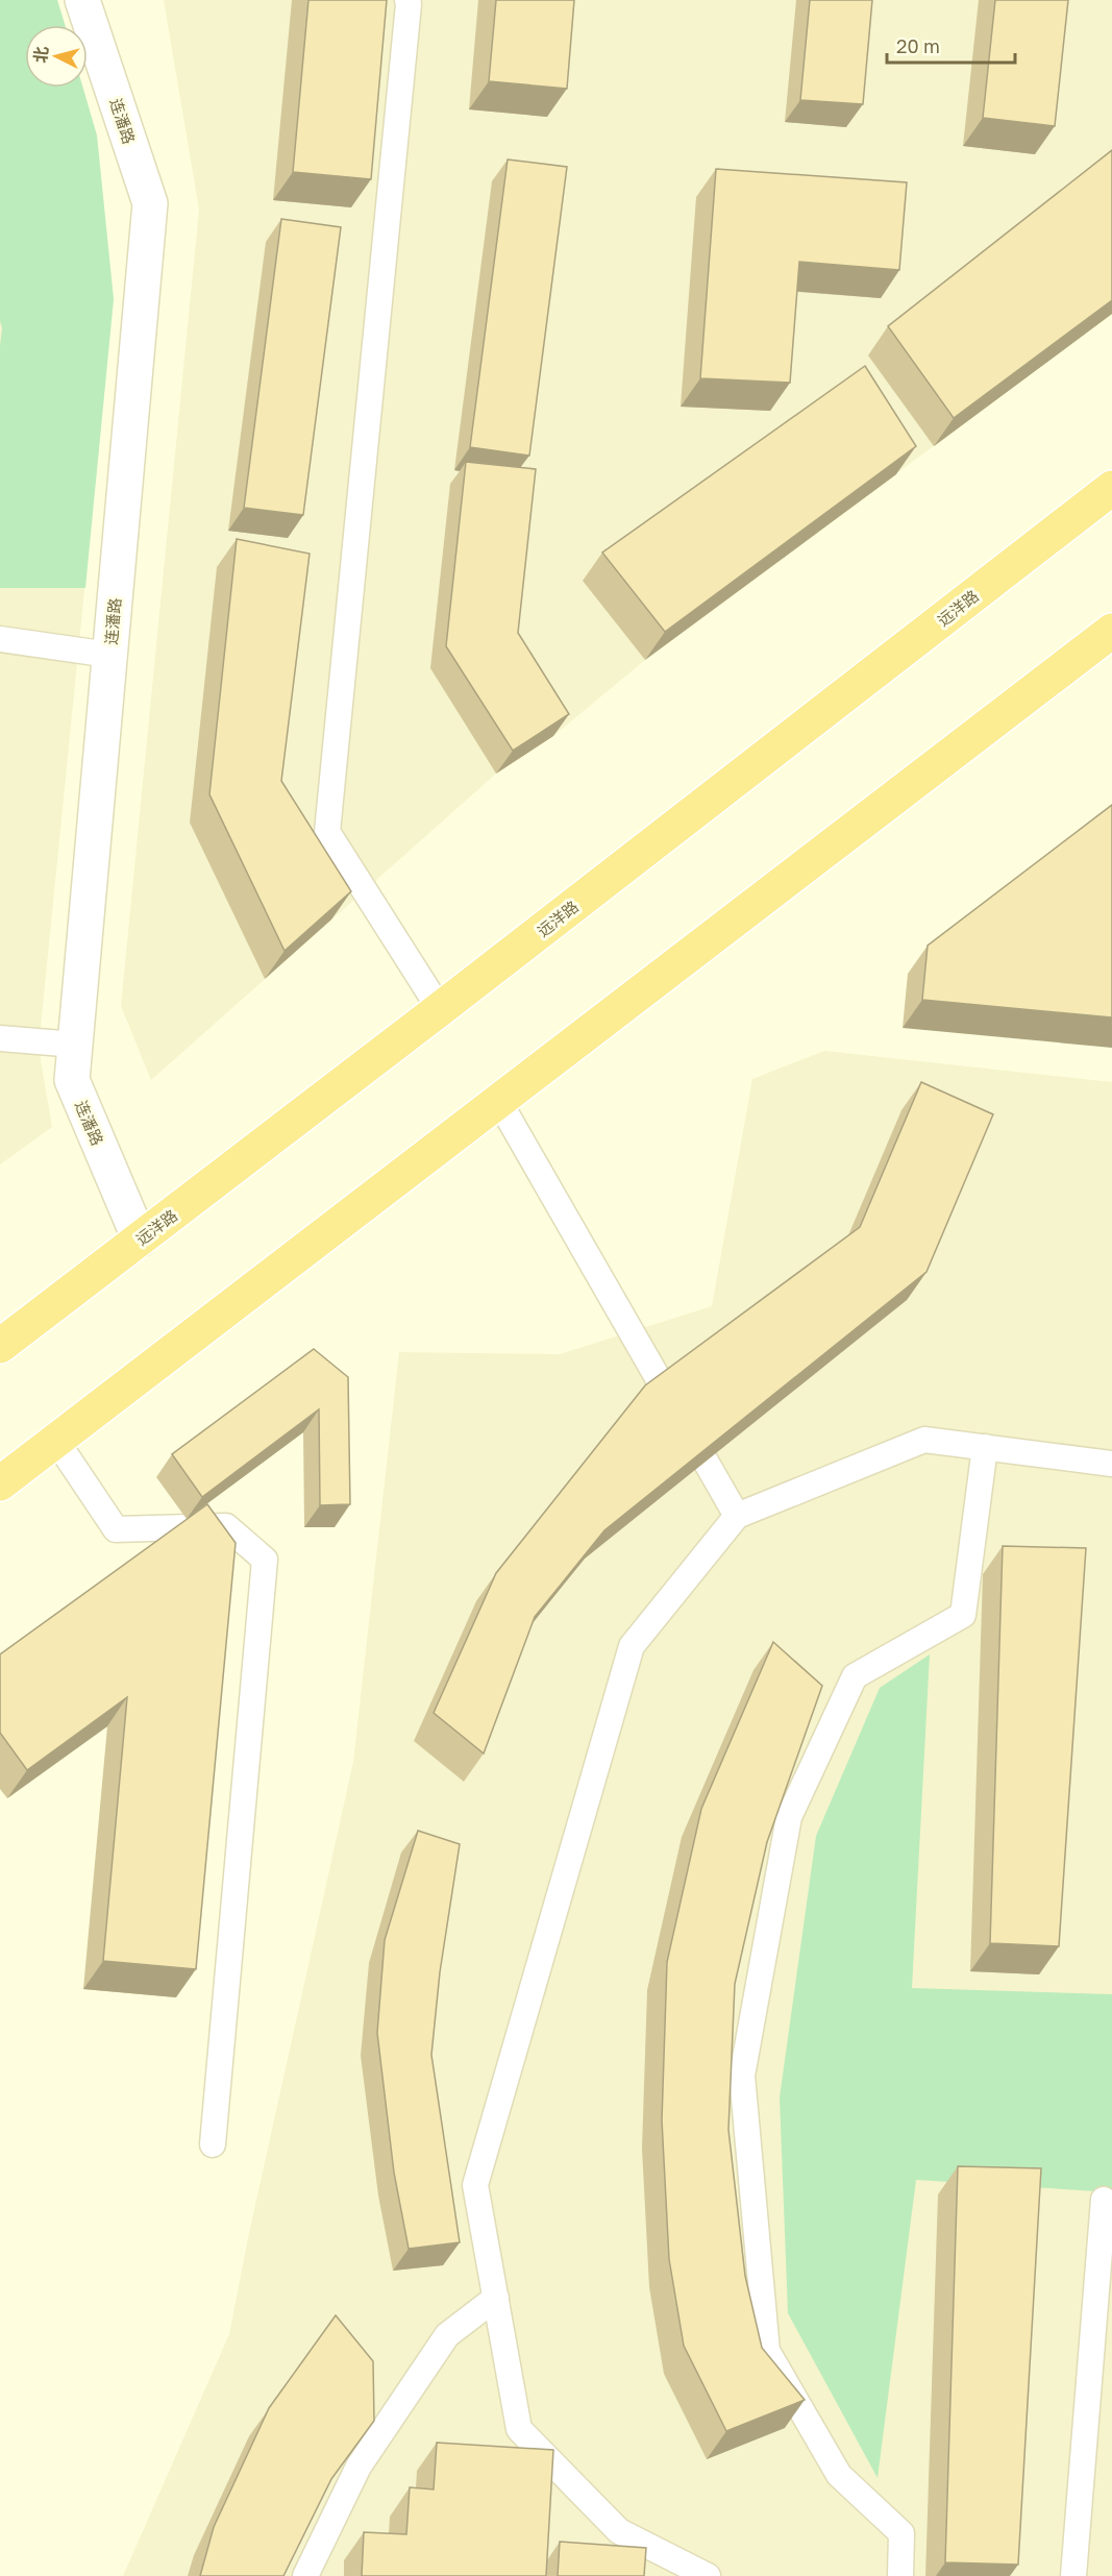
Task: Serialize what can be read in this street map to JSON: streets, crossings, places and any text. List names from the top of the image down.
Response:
{
  "streets": {
    "highway": ["远洋路"],
    "street": ["连潘路"]
  },
  "crossings": [
    ["连潘路", "远洋路"]
  ],
  "scale_bar": "20 m",
  "north": "left"
}
